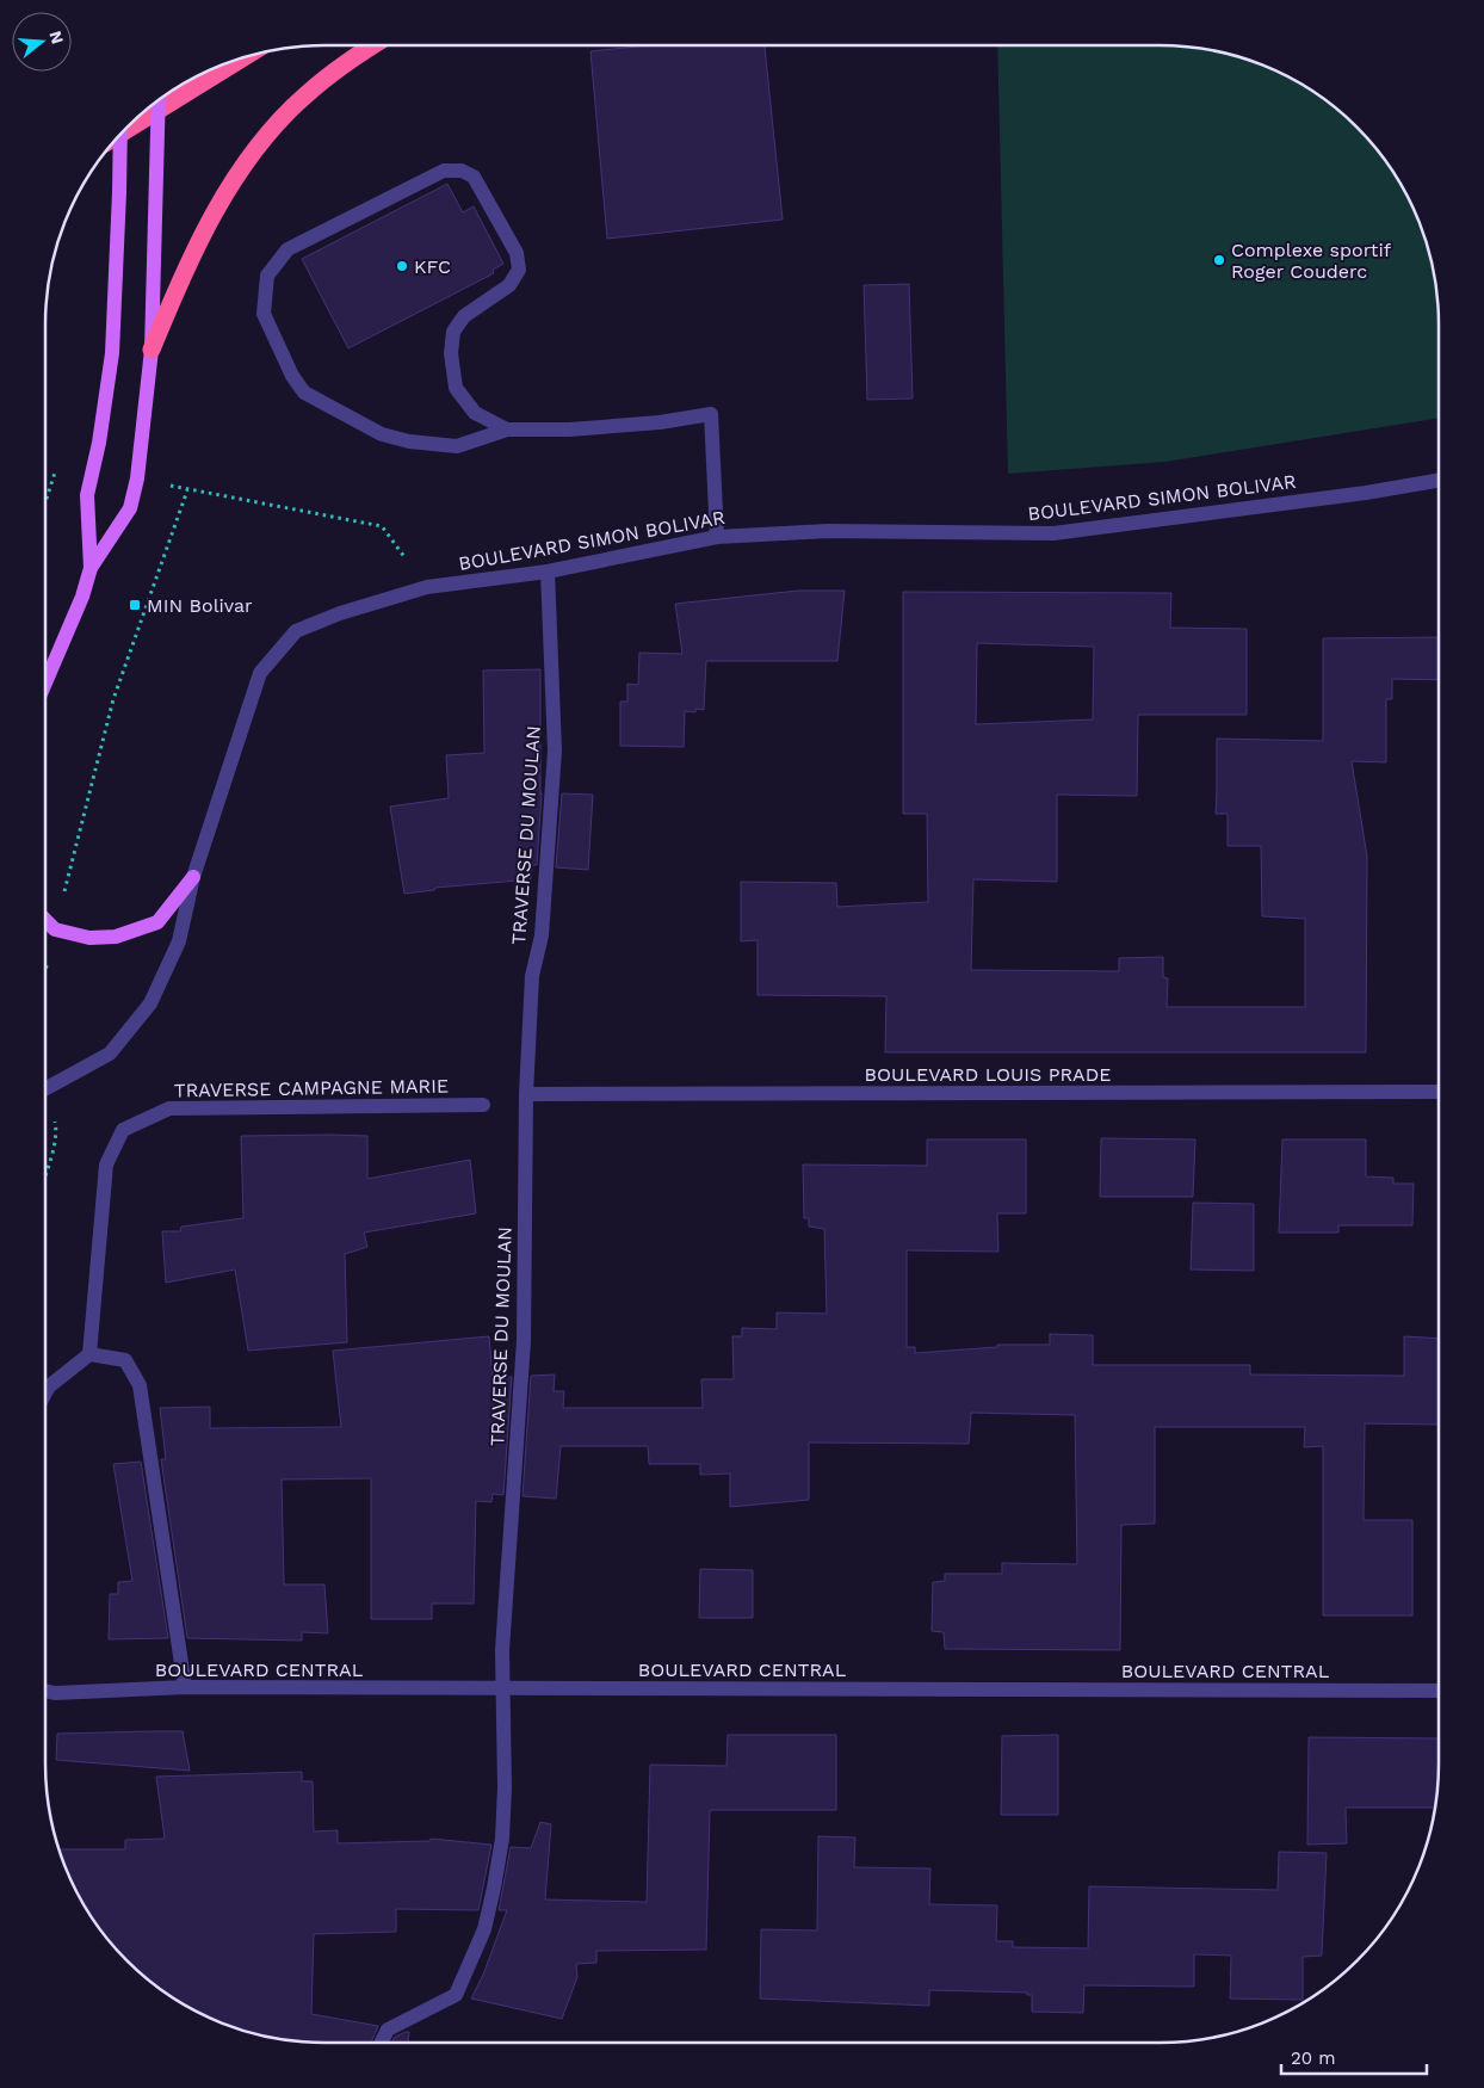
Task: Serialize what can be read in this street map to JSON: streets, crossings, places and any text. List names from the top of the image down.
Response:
{
  "streets": {
    "street": [
      "BOULEVARD SIMON BOLIVAR",
      "TRAVERSE DU MOULAN",
      "BOULEVARD LOUIS PRADE",
      "TRAVERSE CAMPAGNE MARIE",
      "BOULEVARD CENTRAL"
    ]
  },
  "crossings": [
    ["BOULEVARD SIMON BOLIVAR", "TRAVERSE DU MOULAN"],
    ["TRAVERSE DU MOULAN", "BOULEVARD LOUIS PRADE"],
    ["TRAVERSE DU MOULAN", "BOULEVARD CENTRAL"]
  ],
  "places": {
    "other": ["Complexe sportif Roger Couderc", "KFC"],
    "transit": ["MIN Bolivar"]
  },
  "scale_bar": "20 m",
  "north": "right"
}
